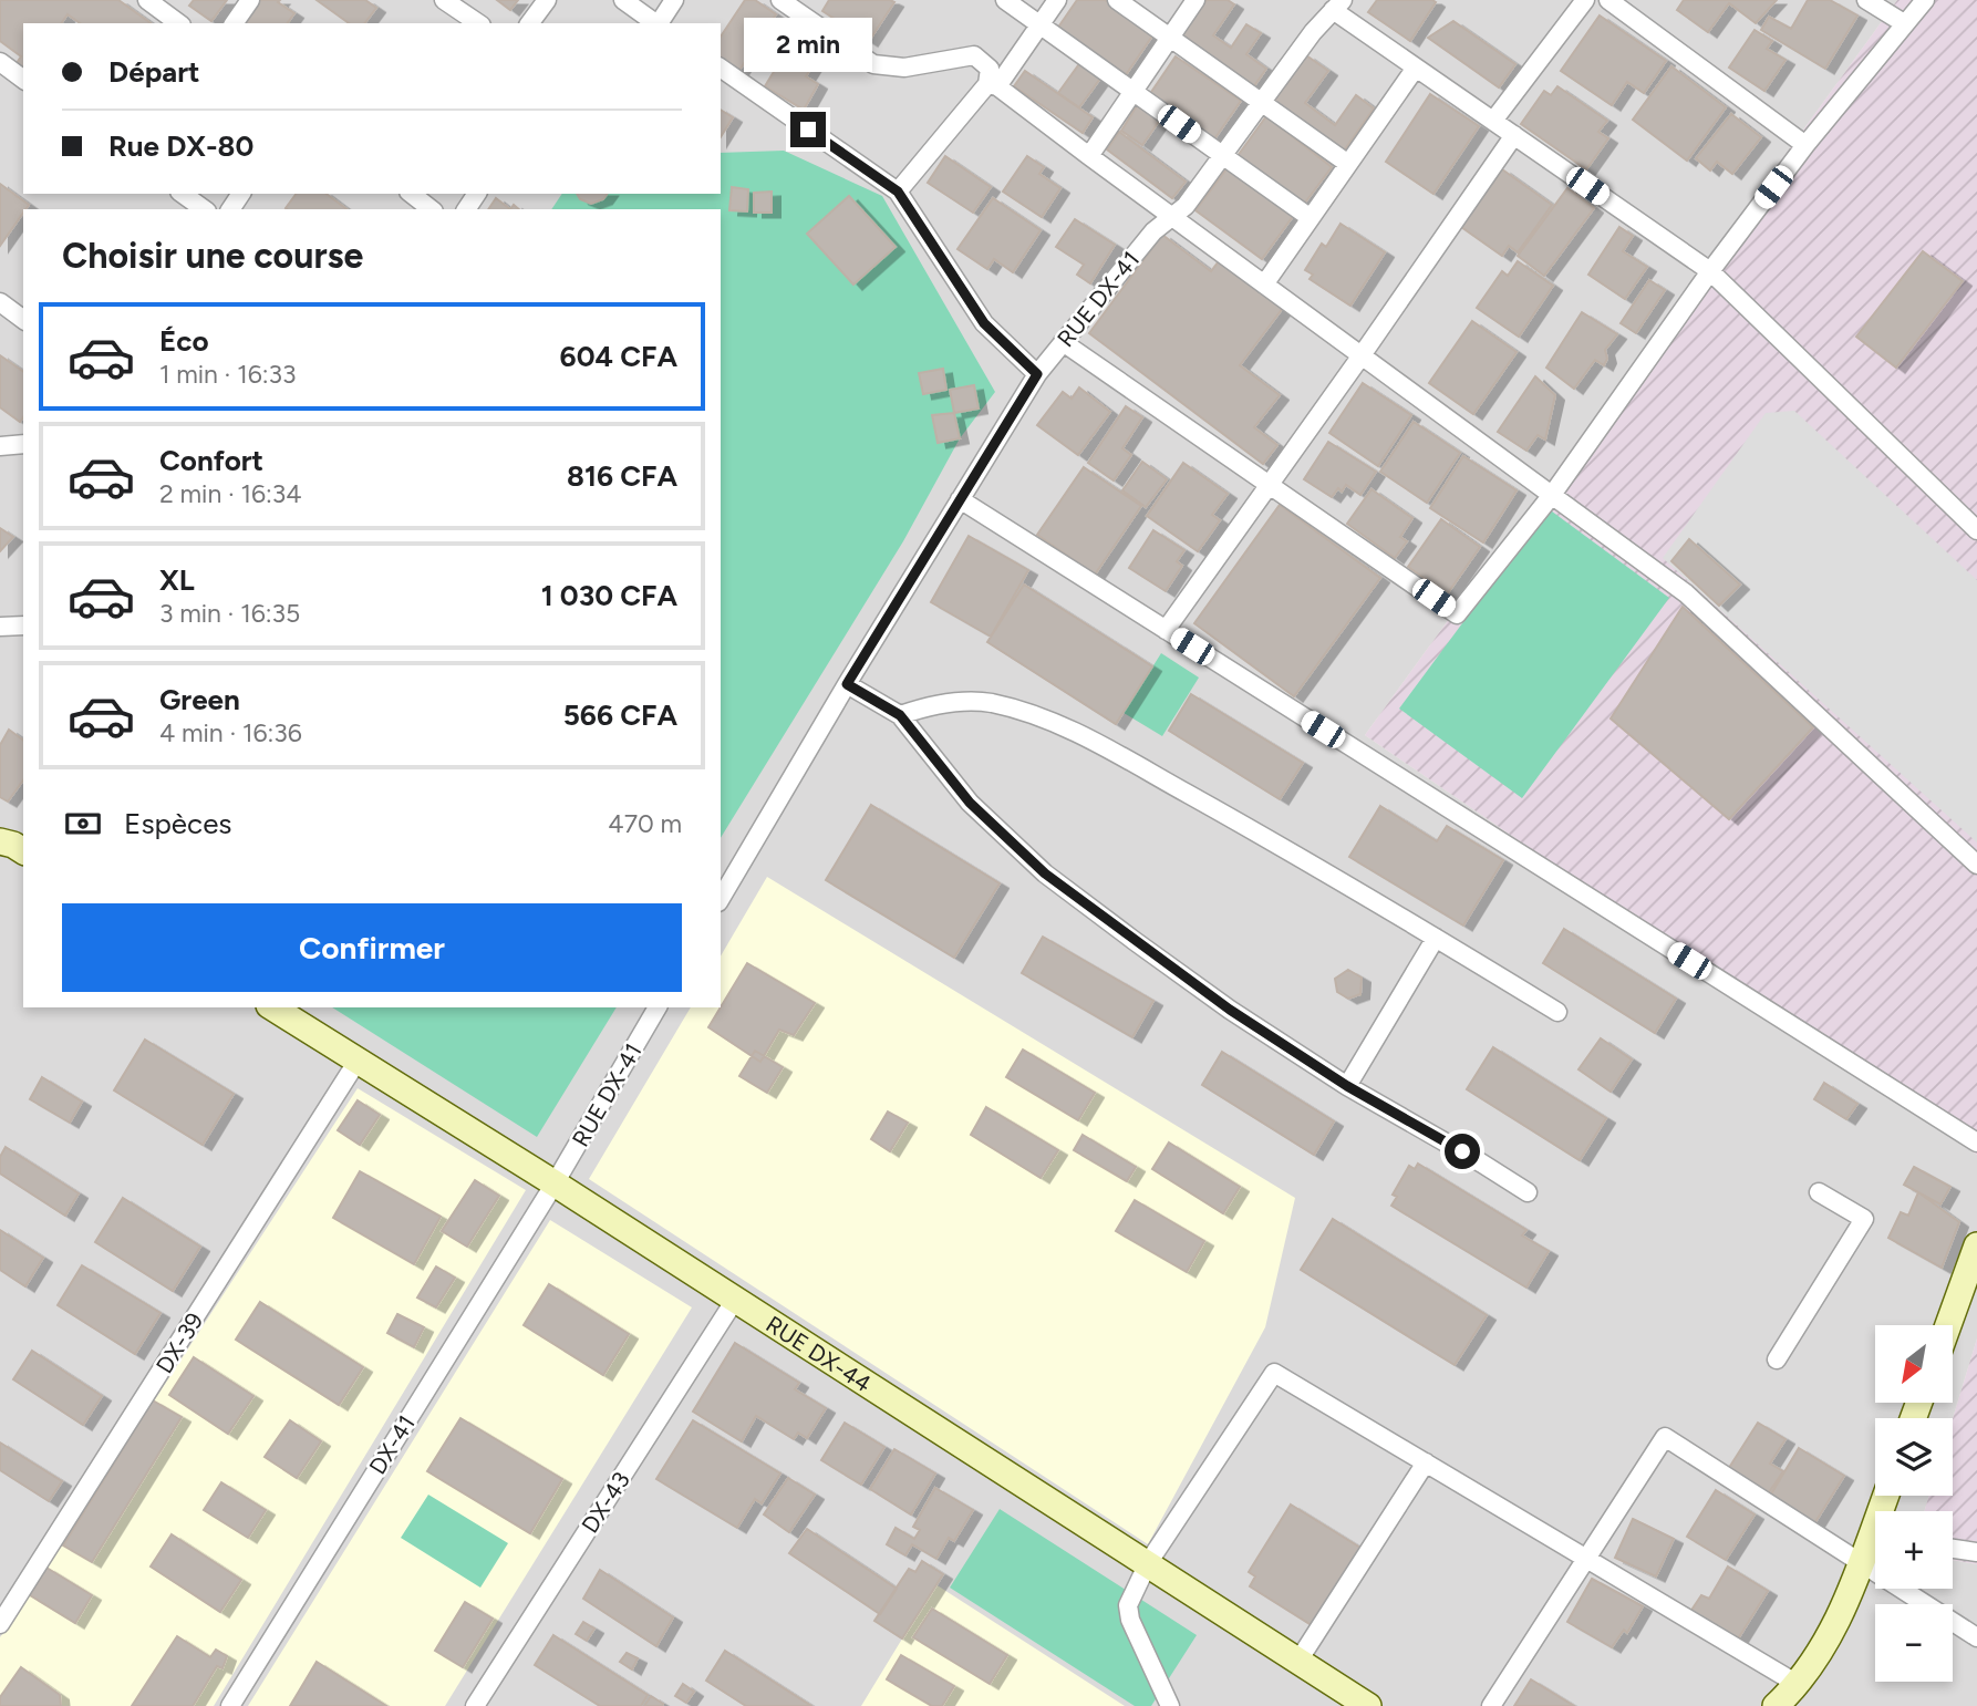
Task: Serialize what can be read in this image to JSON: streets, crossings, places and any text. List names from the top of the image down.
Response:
{
  "streets": {
    "street": [
      "RUE DX-41",
      "DX-39",
      "RUE DX-44",
      "DX-41",
      "DX-43"
    ]
  },
  "crossings": [
    ["RUE DX-41", "RUE DX-44"],
    ["RUE DX-41", "DX-41"],
    ["DX-39", "RUE DX-44"],
    ["RUE DX-44", "DX-41"],
    ["RUE DX-44", "DX-43"]
  ],
  "north": "bottom left",
  "page": {
    "bubble": "2 min",
    "banner": ["Départ", "Rue DX-80"],
    "heading": "Choisir une course",
    "list": [
      {
        "name": "Éco",
        "note": "1 min · 16:33",
        "value": "604 CFA"
      },
      {
        "name": "Confort",
        "note": "2 min · 16:34",
        "value": "816 CFA"
      },
      {
        "name": "XL",
        "note": "3 min · 16:35",
        "value": "1 030 CFA"
      },
      {
        "name": "Green",
        "note": "4 min · 16:36",
        "value": "566 CFA"
      }
    ],
    "pay": ["Espèces", "470 m"],
    "buttons": "Confirmer",
    "map_buttons": ["+", "−"]
  }
}
